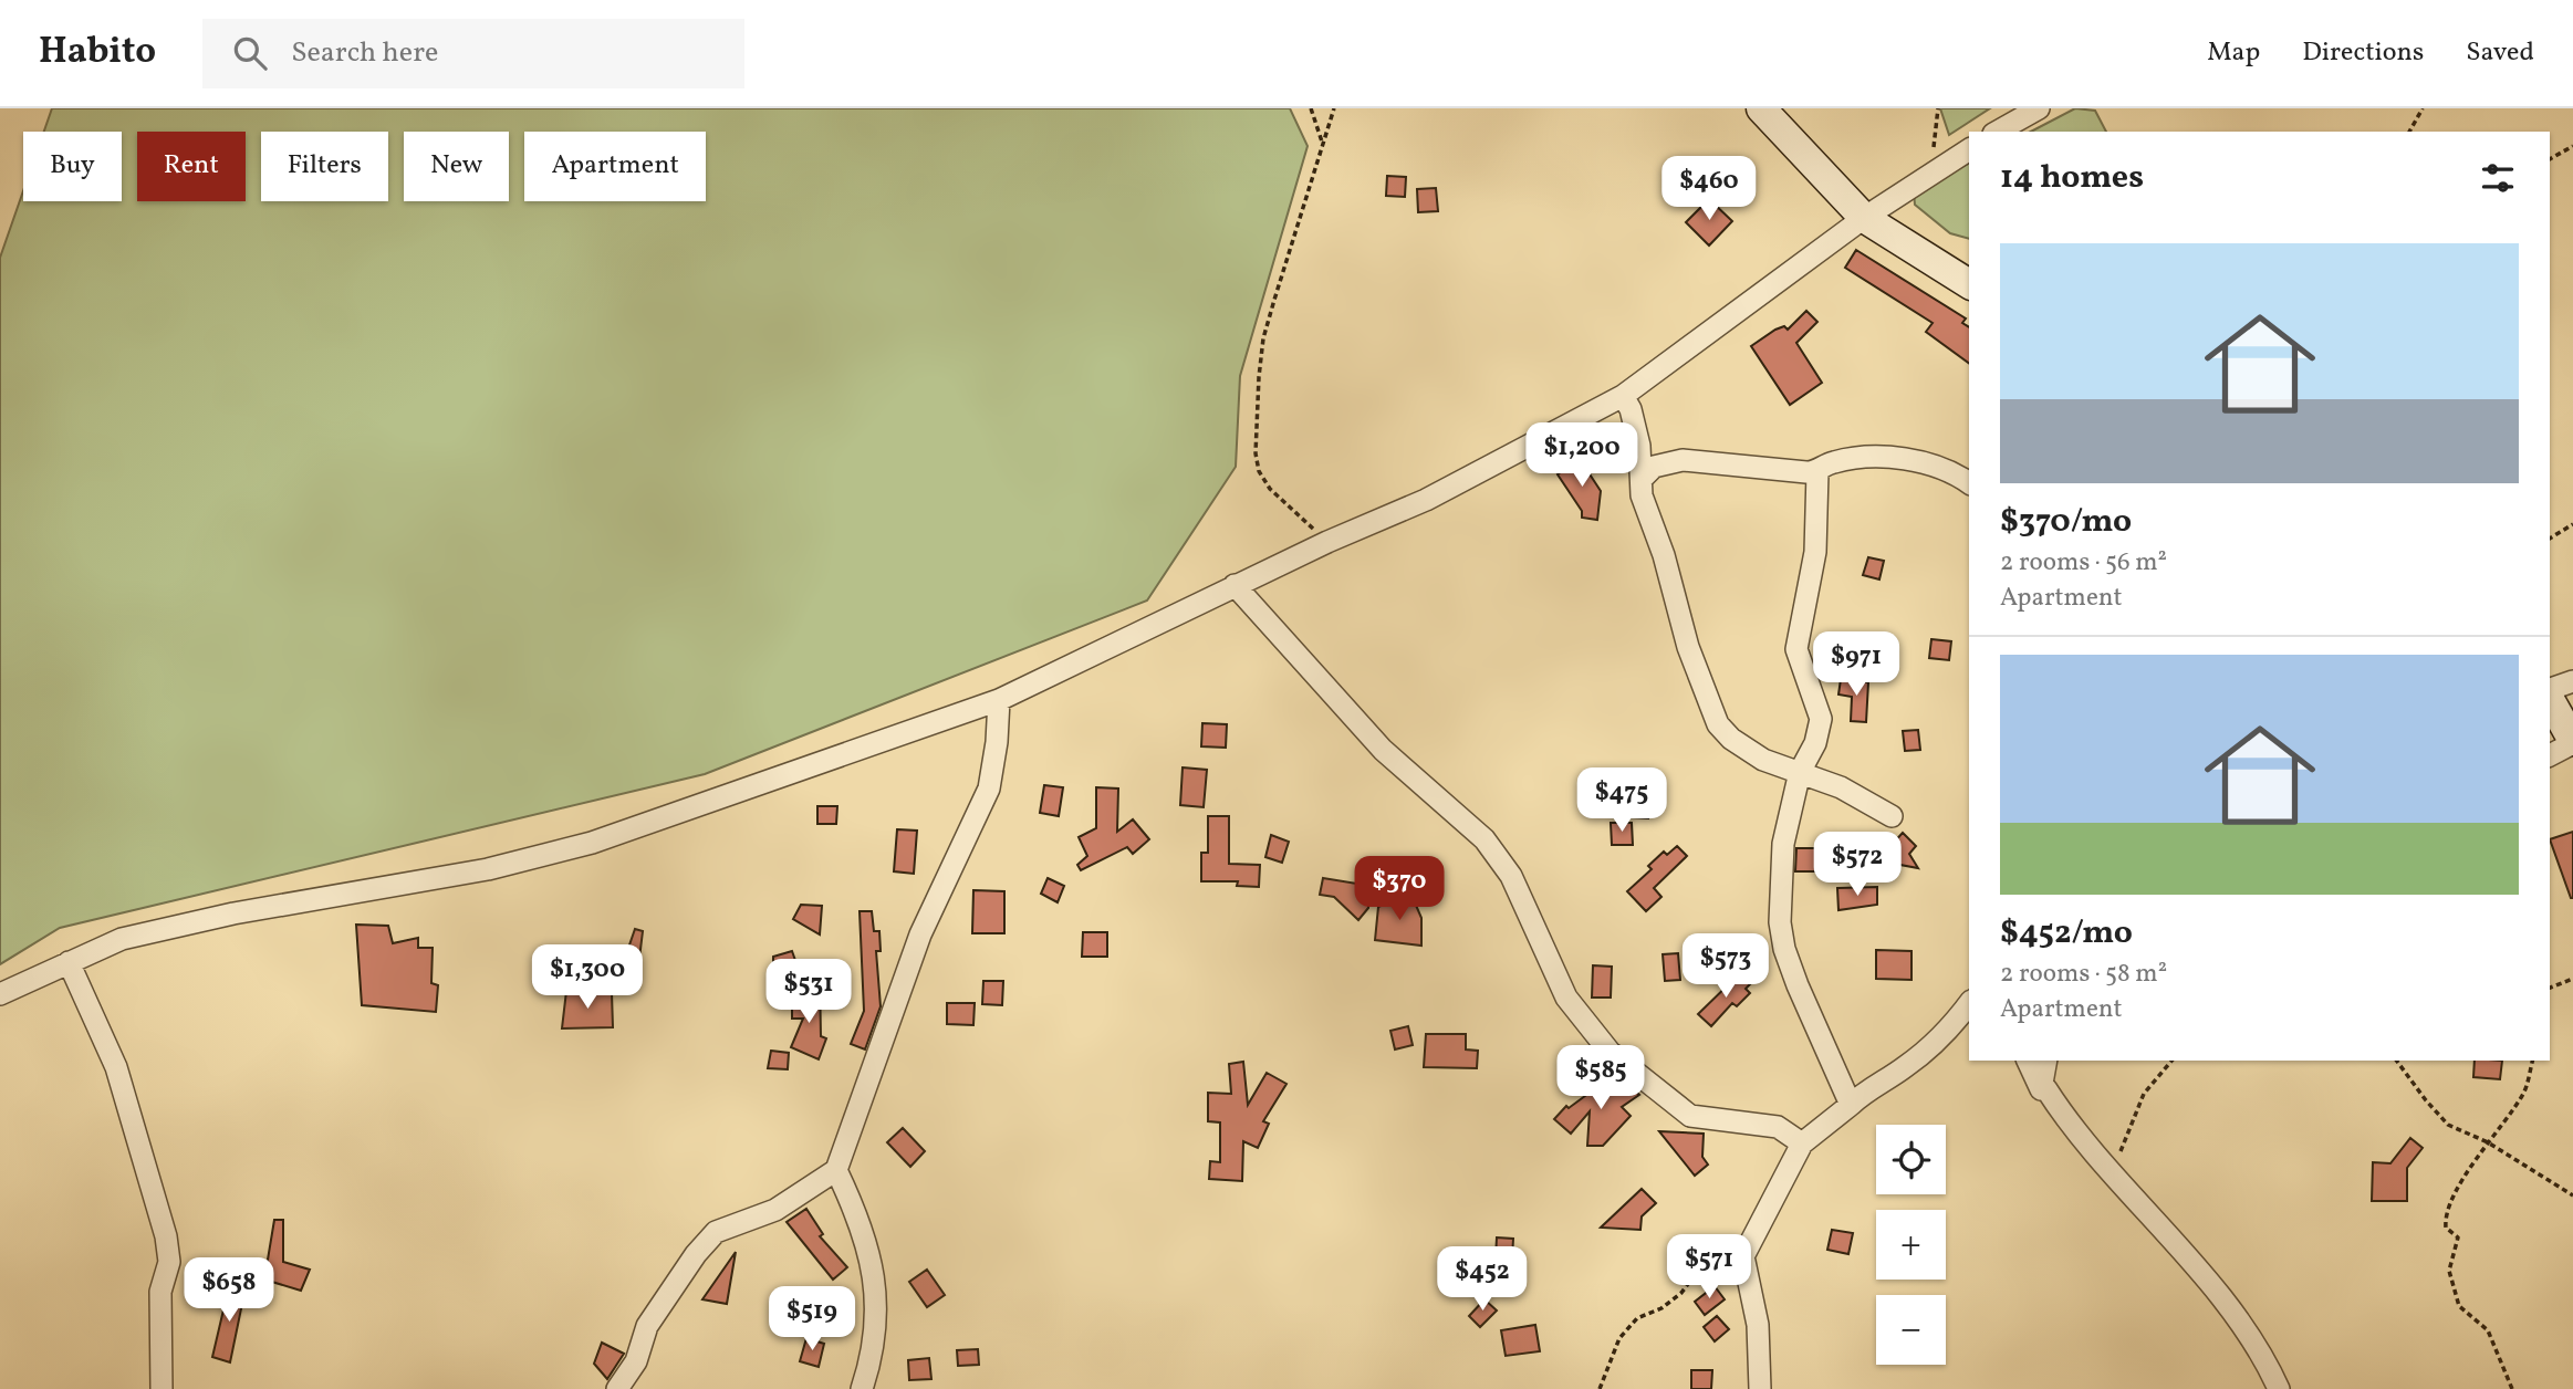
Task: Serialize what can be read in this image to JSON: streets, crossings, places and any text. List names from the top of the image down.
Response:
{
  "page": {
    "header": "Habito",
    "search": "Search here",
    "nav": ["Map", "Directions", "Saved"],
    "chip": [
      "Buy",
      "Rent",
      "Filters",
      "New",
      "Apartment"
    ],
    "heading": "14 homes",
    "price": [
      "$460",
      "$1,200",
      "$971",
      "$475",
      "$572",
      "$370",
      "$573",
      "$1,300",
      "$531",
      "$585",
      "$571",
      "$452",
      "$658",
      "$519"
    ],
    "list": [
      {
        "name": "$370/mo",
        "note": "2 rooms · 56 m² · Apartment"
      },
      {
        "name": "$452/mo",
        "note": "2 rooms · 58 m² · Apartment"
      }
    ],
    "map_buttons": ["+", "−"]
  }
}
